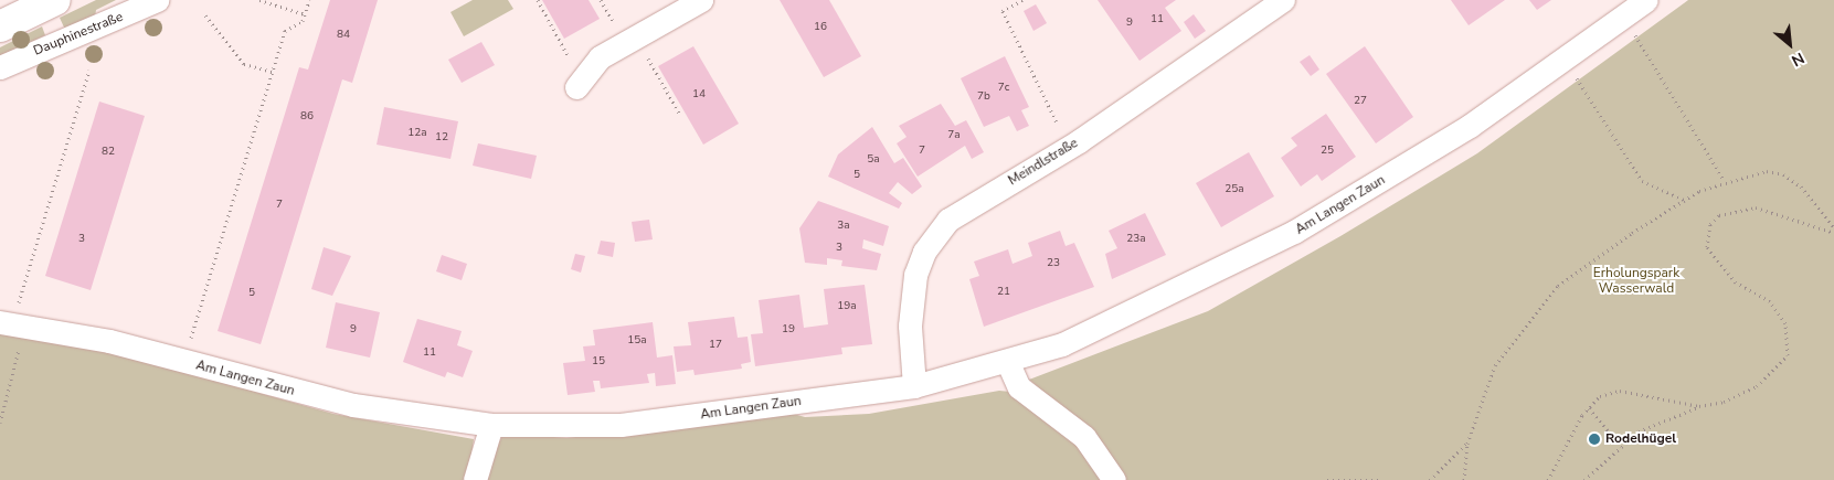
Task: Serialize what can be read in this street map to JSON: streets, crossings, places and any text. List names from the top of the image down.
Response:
{
  "streets": {
    "street": ["Dauphinestraße", "Meindlstraße", "Am Langen Zaun"]
  },
  "crossings": [
    ["Meindlstraße", "Am Langen Zaun"]
  ],
  "parks": ["Erholungspark Wasserwald"],
  "places": ["Rodelhügel"],
  "house_numbers": [
    "11",
    "9",
    "16",
    "84",
    "7c",
    "14",
    "7b",
    "27",
    "86",
    "12a",
    "7a",
    "12",
    "7",
    "25",
    "82",
    "5a",
    "5",
    "25a",
    "7",
    "3a",
    "3",
    "23a",
    "3",
    "23",
    "21",
    "5",
    "19a",
    "9",
    "19",
    "15a",
    "17",
    "11",
    "15"
  ],
  "north": "bottom right"
}
